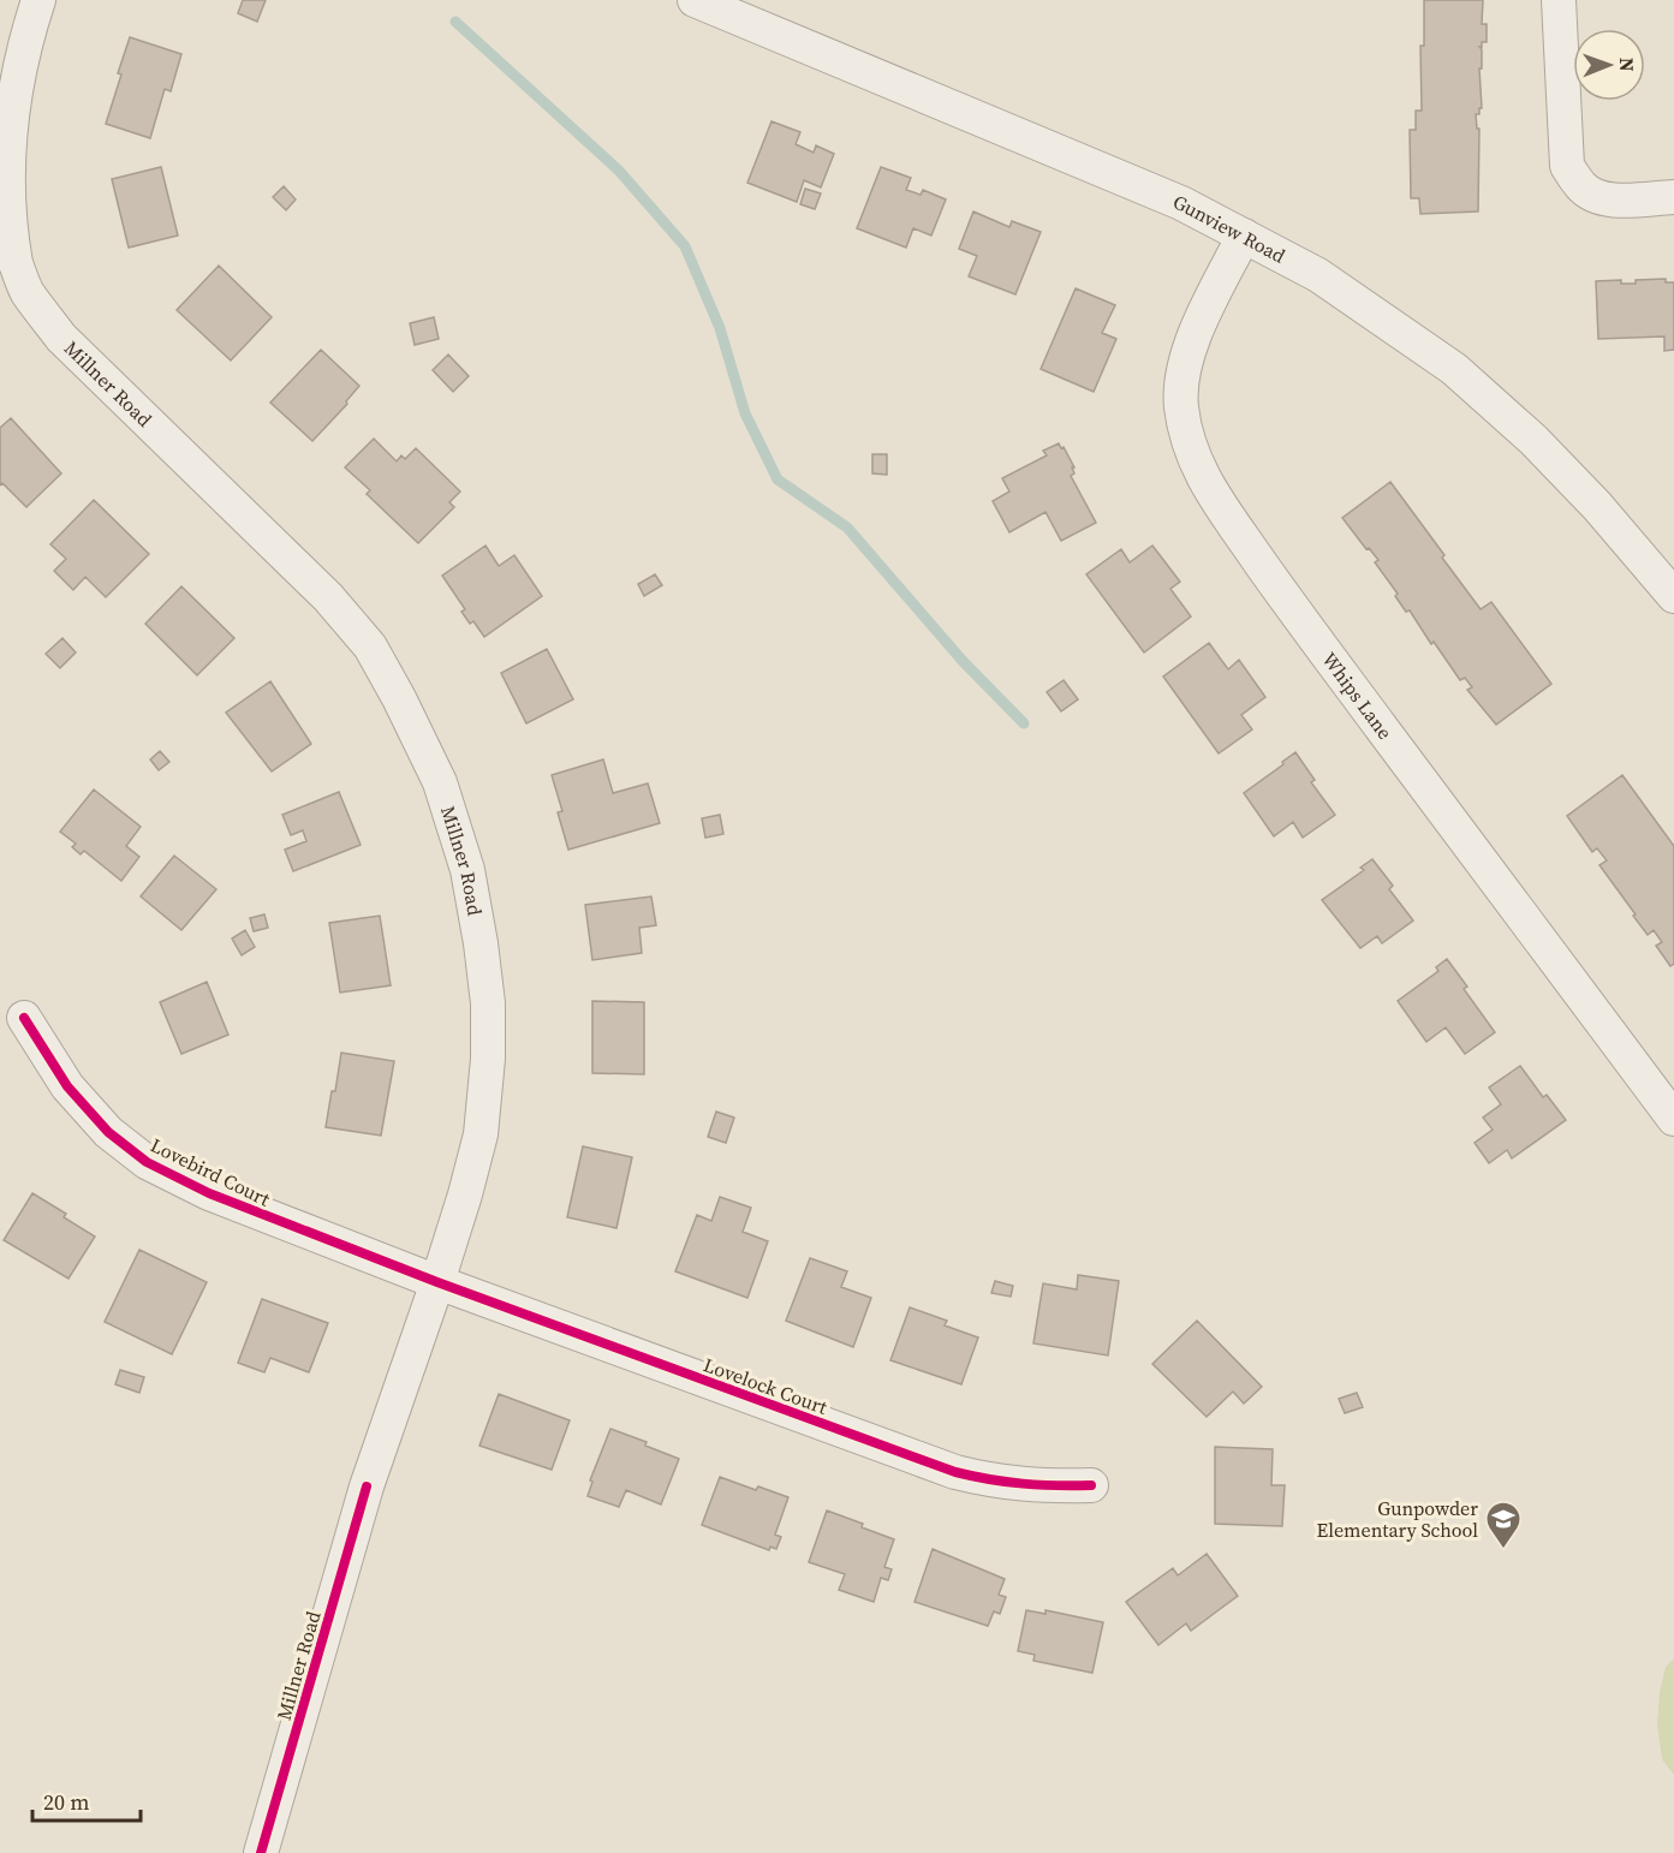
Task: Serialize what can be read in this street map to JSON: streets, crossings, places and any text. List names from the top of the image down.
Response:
{
  "streets": {
    "street": [
      "Gunview Road",
      "Millner Road",
      "Whips Lane",
      "Lovebird Court",
      "Lovelock Court"
    ]
  },
  "crossings": [
    ["Gunview Road", "Whips Lane"],
    ["Millner Road", "Lovebird Court"],
    ["Millner Road", "Lovelock Court"],
    ["Lovebird Court", "Lovelock Court"]
  ],
  "places": {
    "school or university": ["Gunpowder Elementary School"]
  },
  "scale_bar": "20 m",
  "north": "right"
}
